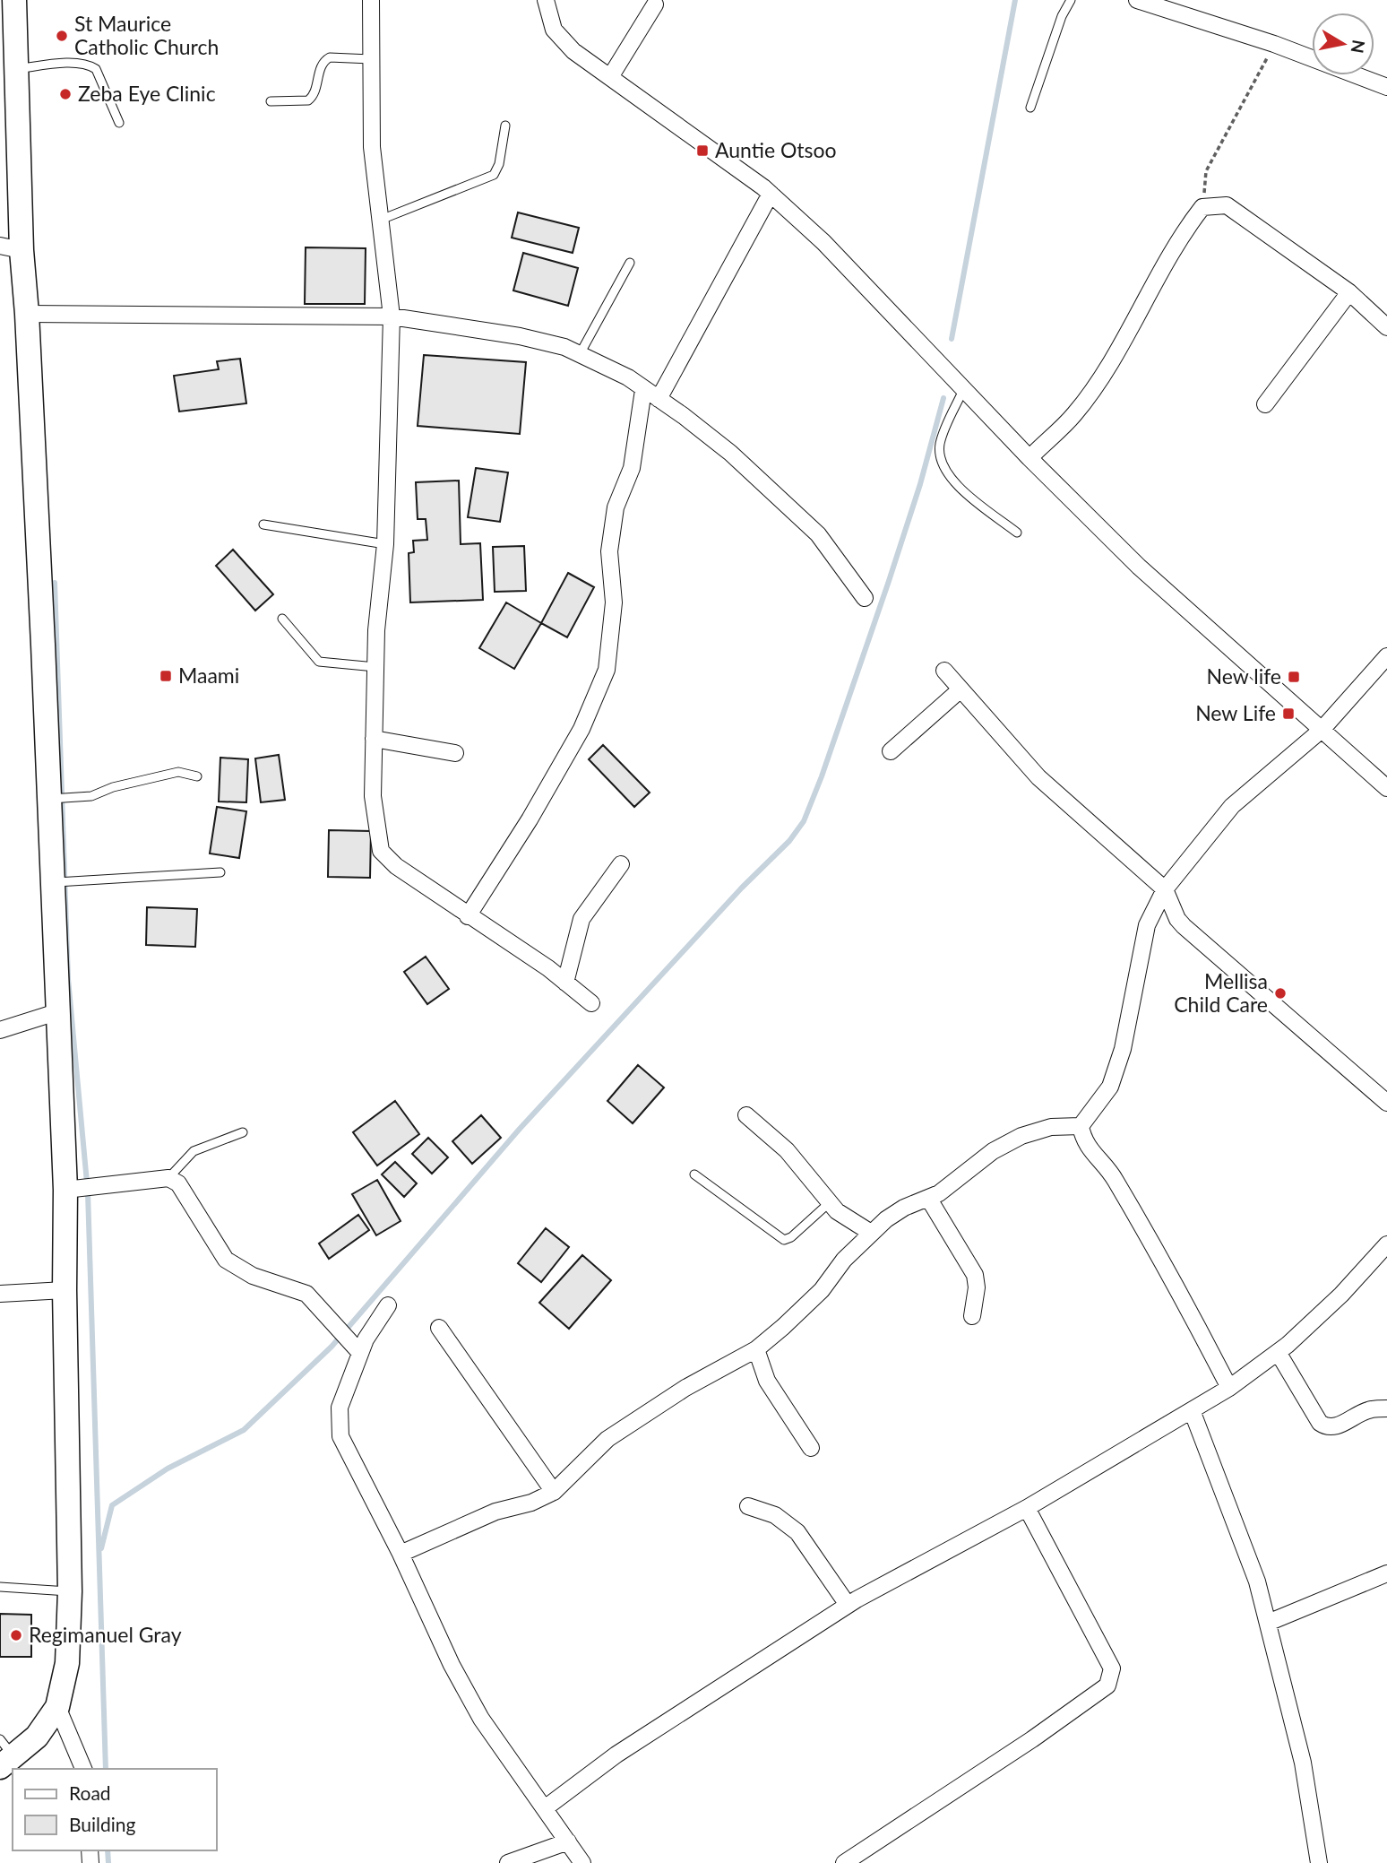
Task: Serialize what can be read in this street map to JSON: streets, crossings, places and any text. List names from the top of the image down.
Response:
{
  "places": {
    "other": [
      "St Maurice Catholic Church",
      "Zeba Eye Clinic",
      "Mellisa Child Care",
      "Regimanuel Gray"
    ],
    "transit": [
      "Auntie Otsoo",
      "Maami",
      "New life",
      "New Life"
    ]
  },
  "legend": ["Road", "Building"],
  "north": "right"
}
